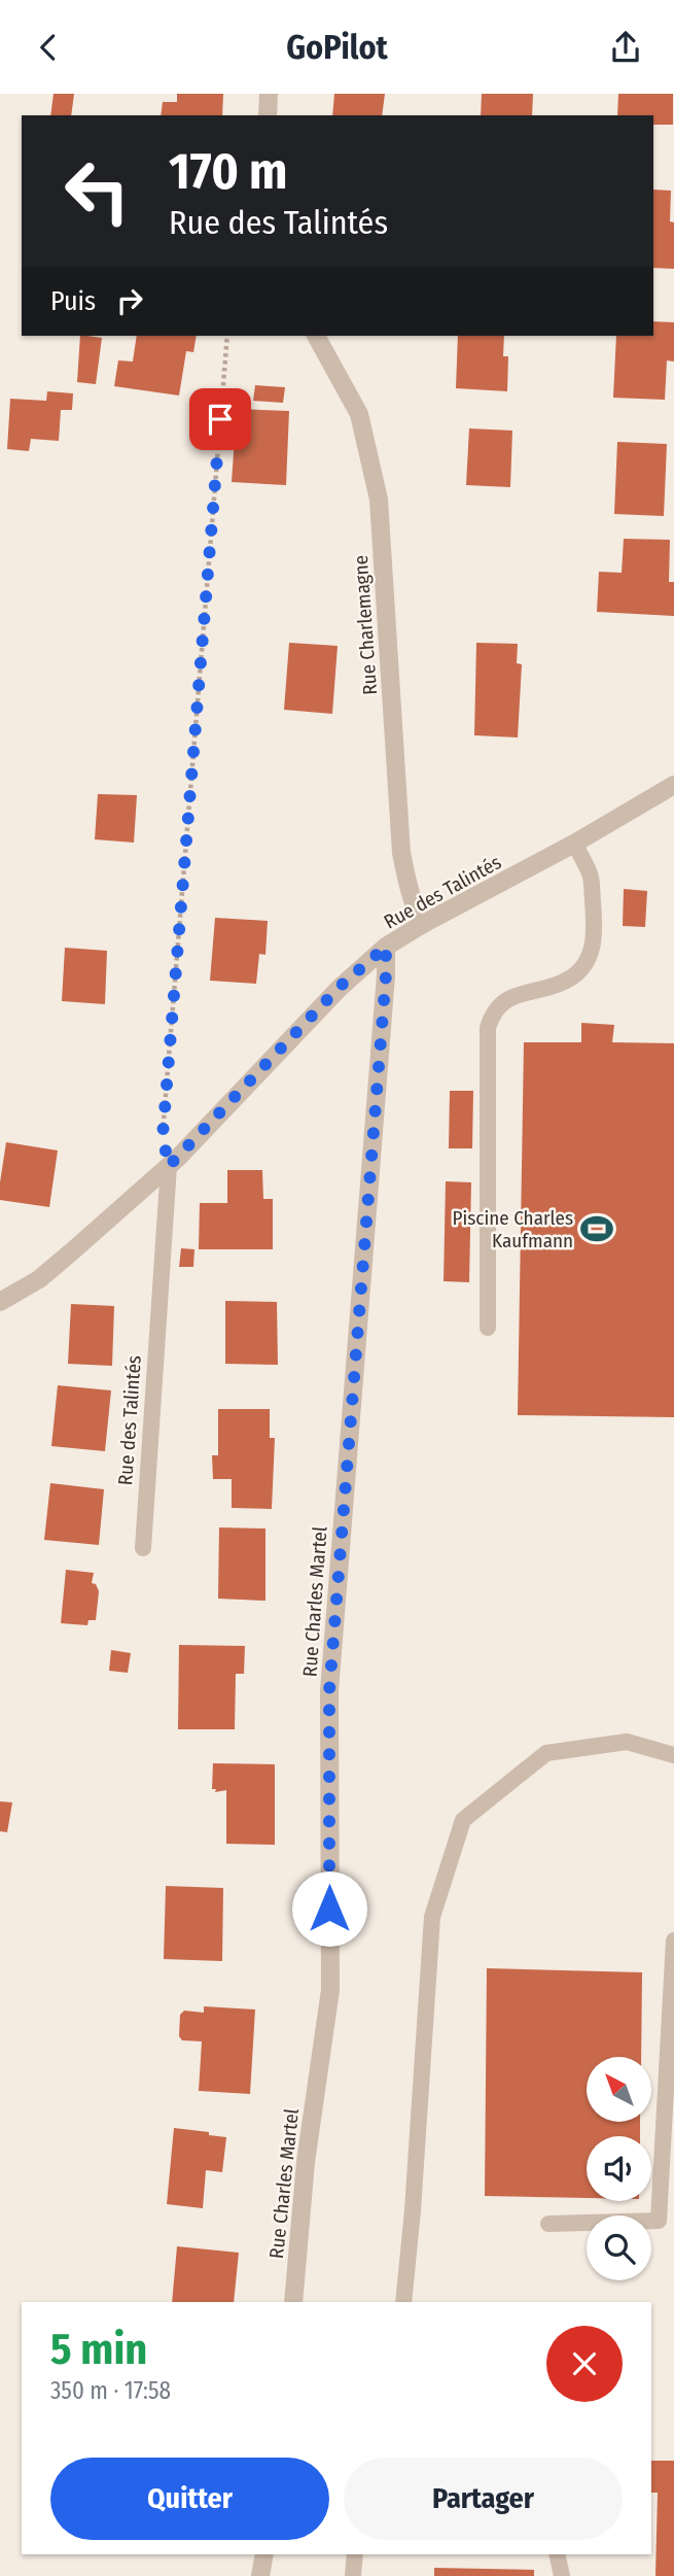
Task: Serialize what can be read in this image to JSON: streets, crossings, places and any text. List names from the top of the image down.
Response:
{
  "streets": {
    "street": ["Rue Charlemagne", "Rue des Talintés", "Rue Charles Martel"]
  },
  "crossings": [
    ["Rue Charlemagne", "Rue des Talintés"],
    ["Rue des Talintés", "Rue Charles Martel"]
  ],
  "places": {
    "sports": ["Piscine Charles Kaufmann"]
  },
  "north": "top left",
  "page": {
    "header": "GoPilot",
    "turn": ["170 m", "Rue des Talintés"],
    "then": "Puis",
    "heading": ["5 min", "350 m · 17:58"],
    "buttons": ["Quitter", "Partager"]
  }
}
